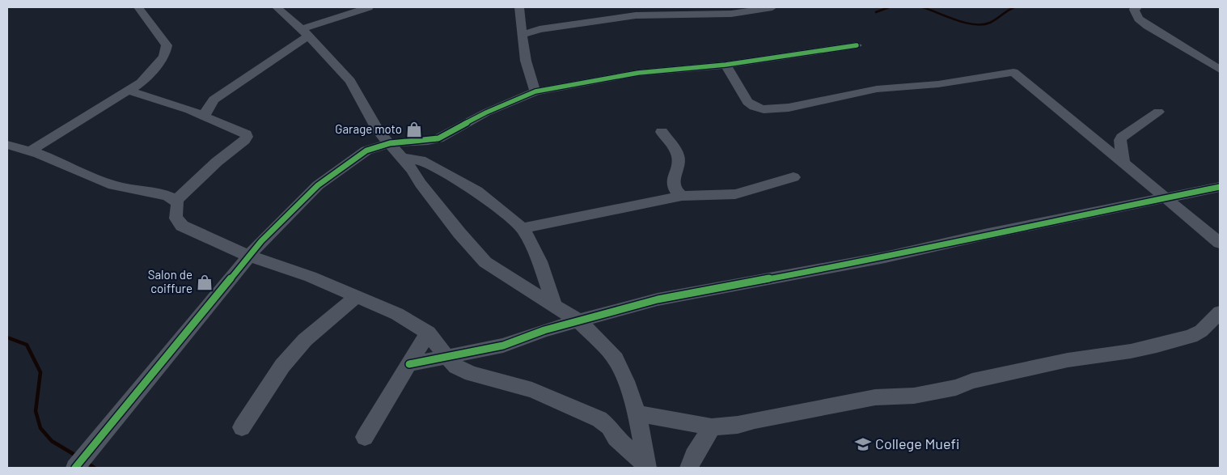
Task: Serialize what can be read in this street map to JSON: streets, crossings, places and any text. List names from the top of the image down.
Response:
{
  "places": {
    "shop": ["Garage moto", "Salon de coiffure"],
    "school or university": ["College Muefi"]
  }
}
